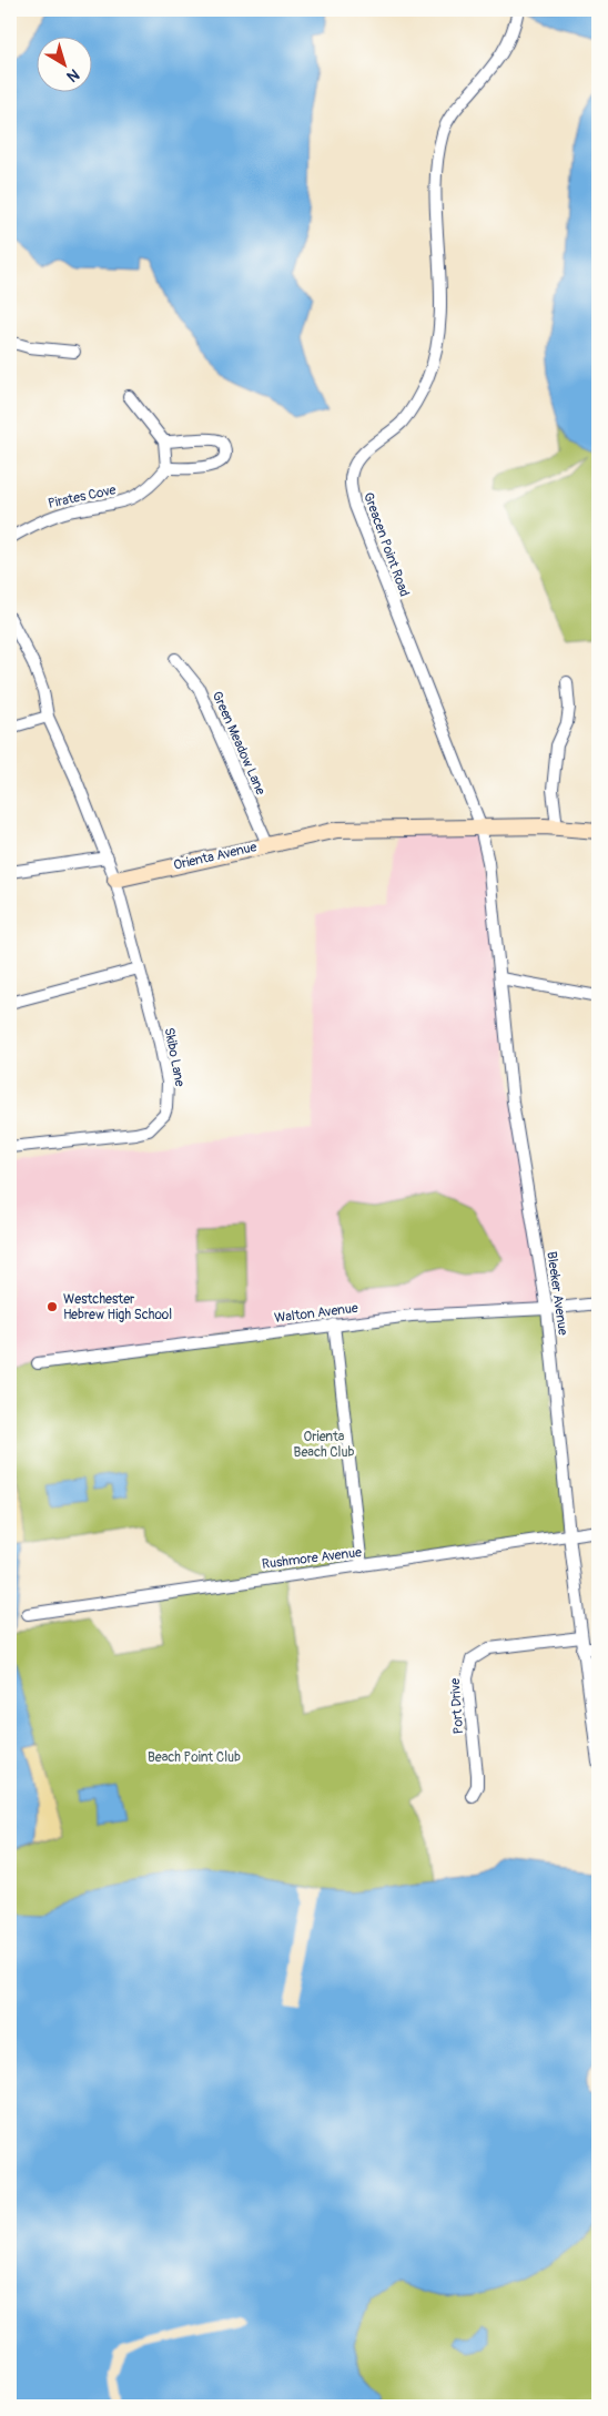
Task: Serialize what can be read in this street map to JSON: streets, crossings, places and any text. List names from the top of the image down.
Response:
{
  "streets": {
    "street": [
      "Pirates Cove",
      "Greacen Point Road",
      "Green Meadow Lane",
      "Orienta Avenue",
      "Skibo Lane",
      "Bleeker Avenue",
      "Walton Avenue",
      "Rushmore Avenue",
      "Port Drive"
    ]
  },
  "crossings": [
    ["Greacen Point Road", "Orienta Avenue"],
    ["Greacen Point Road", "Bleeker Avenue"],
    ["Green Meadow Lane", "Orienta Avenue"],
    ["Orienta Avenue", "Skibo Lane"],
    ["Orienta Avenue", "Bleeker Avenue"],
    ["Bleeker Avenue", "Walton Avenue"],
    ["Bleeker Avenue", "Rushmore Avenue"],
    ["Bleeker Avenue", "Port Drive"]
  ],
  "parks": ["Orienta Beach Club", "Beach Point Club"],
  "places": ["Westchester Hebrew High School"],
  "north": "bottom right"
}
